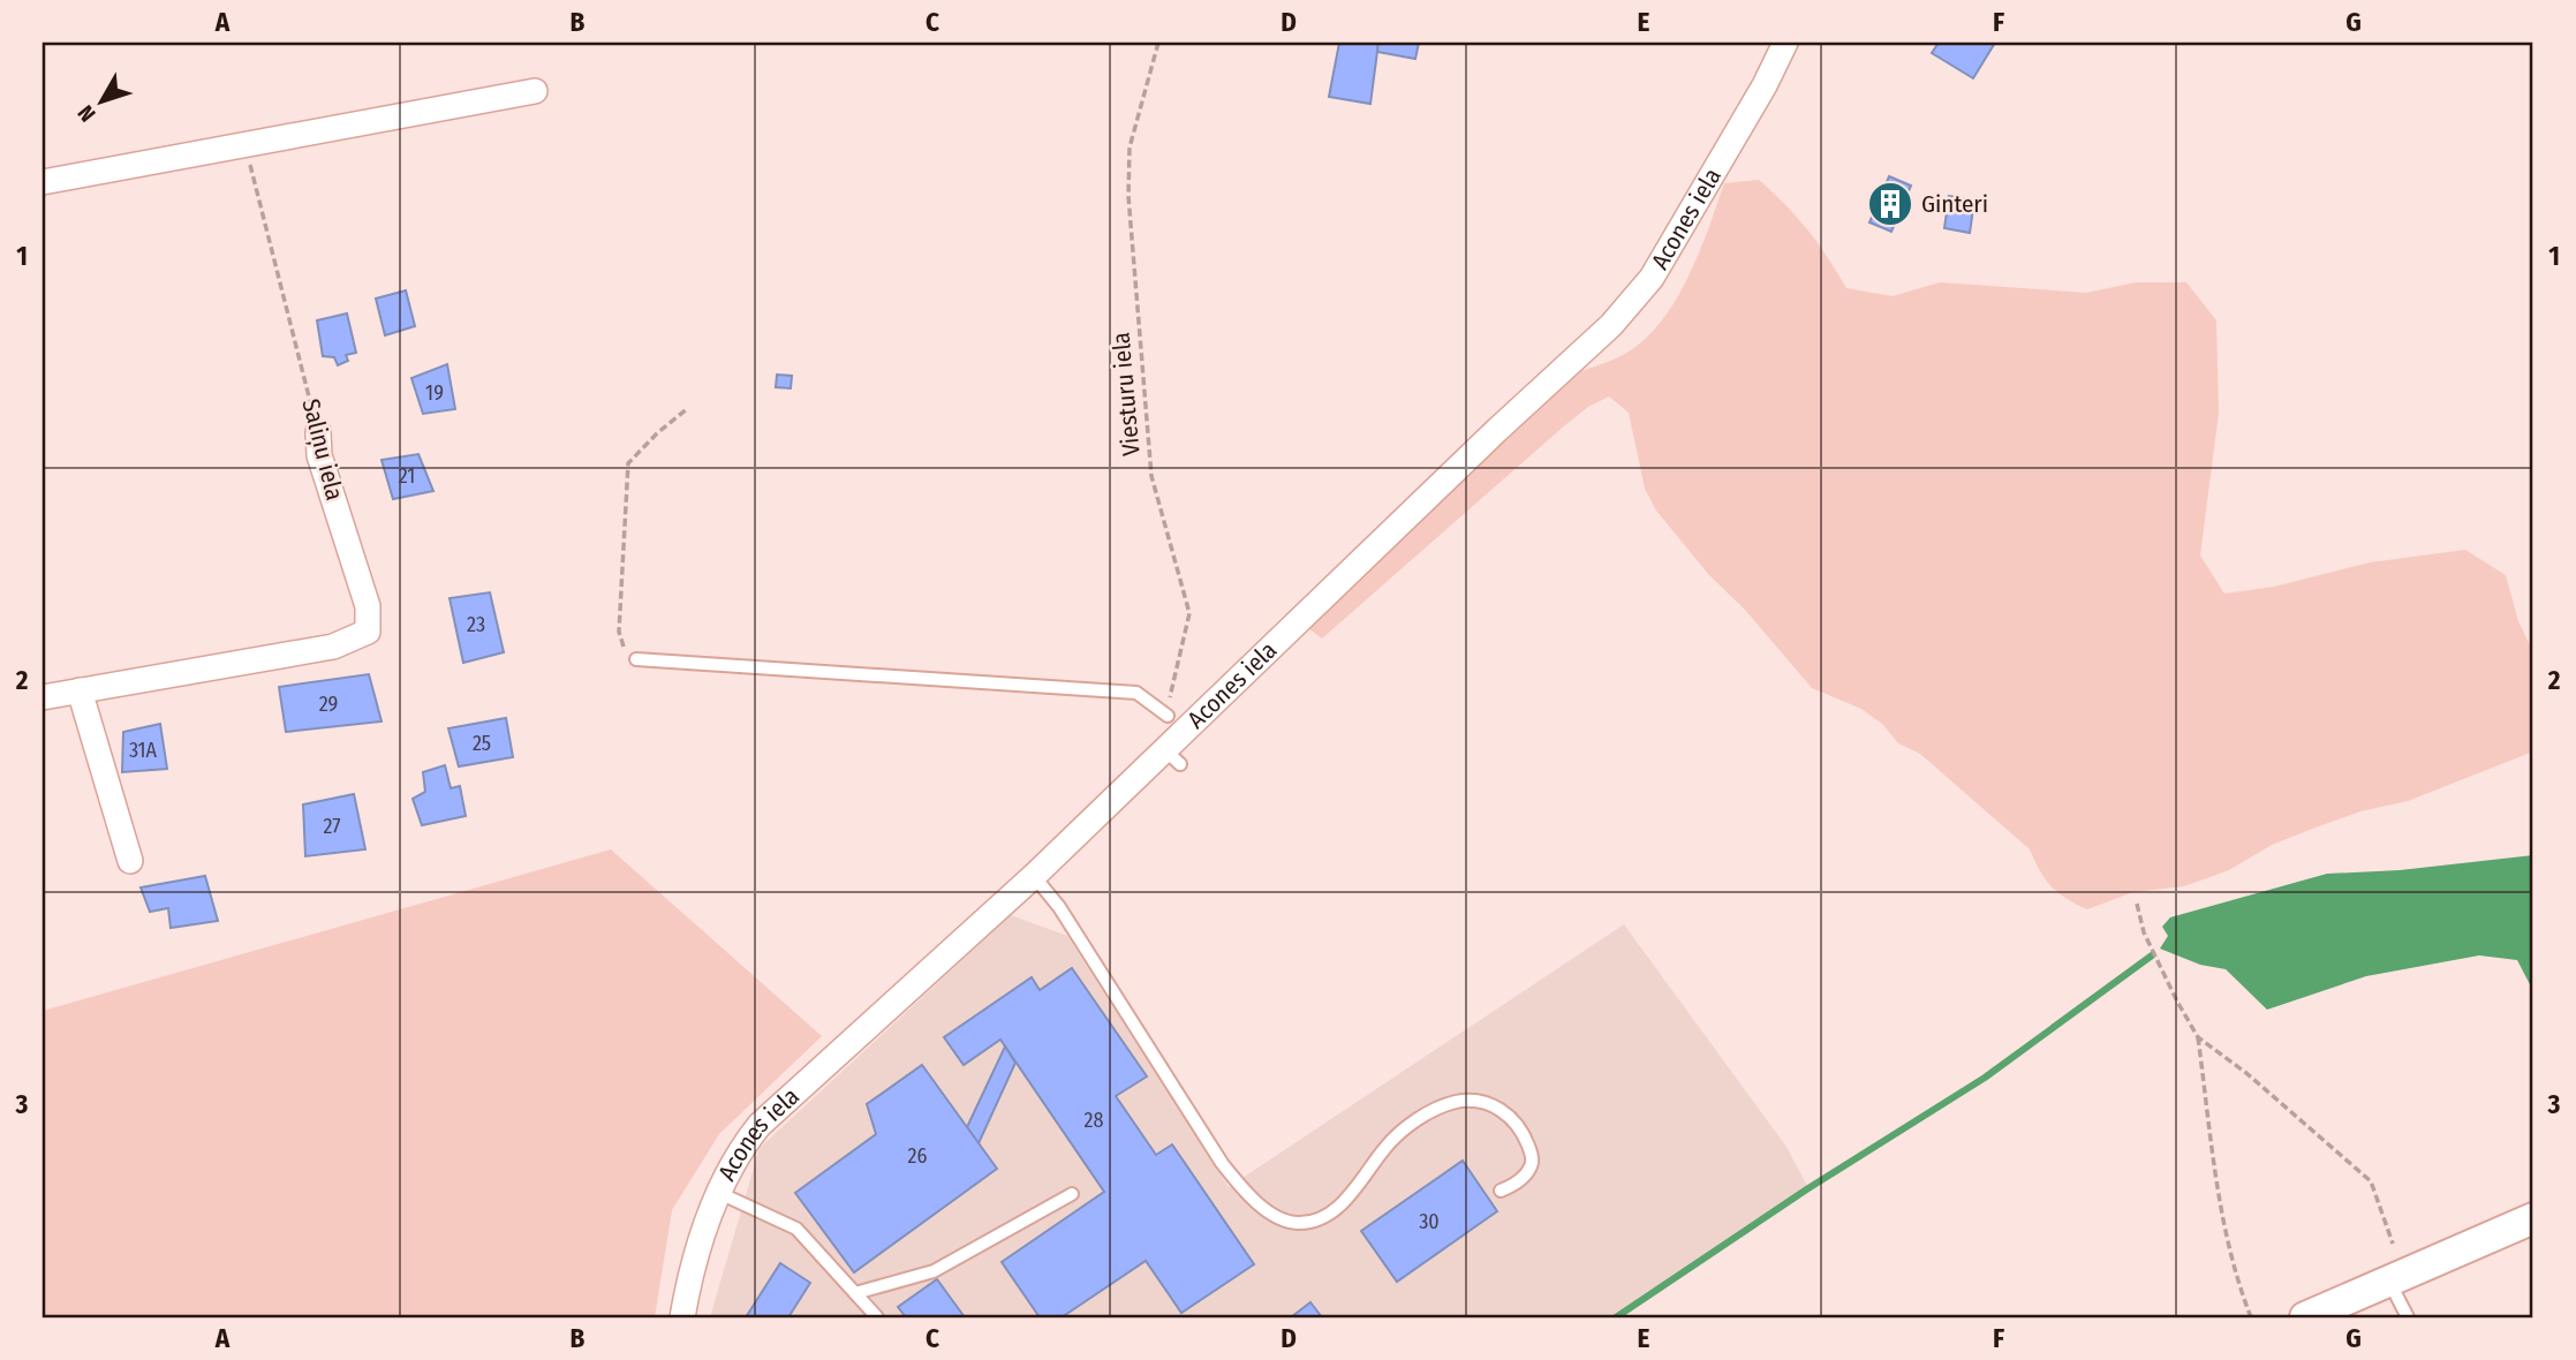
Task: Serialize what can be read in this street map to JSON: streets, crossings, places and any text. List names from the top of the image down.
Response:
{
  "streets": {
    "street": ["Acones iela", "Saliņu iela"],
    "path": ["Viesturu iela"]
  },
  "places": {
    "building": ["Ginteri"]
  },
  "house_numbers": [
    "19",
    "21",
    "23",
    "29",
    "25",
    "31A",
    "27",
    "28",
    "26",
    "30"
  ],
  "north": "bottom left",
  "grid": {
    "columns": [
      "A",
      "B",
      "C",
      "D",
      "E",
      "F",
      "G"
    ],
    "rows": ["1", "2", "3"]
  }
}
